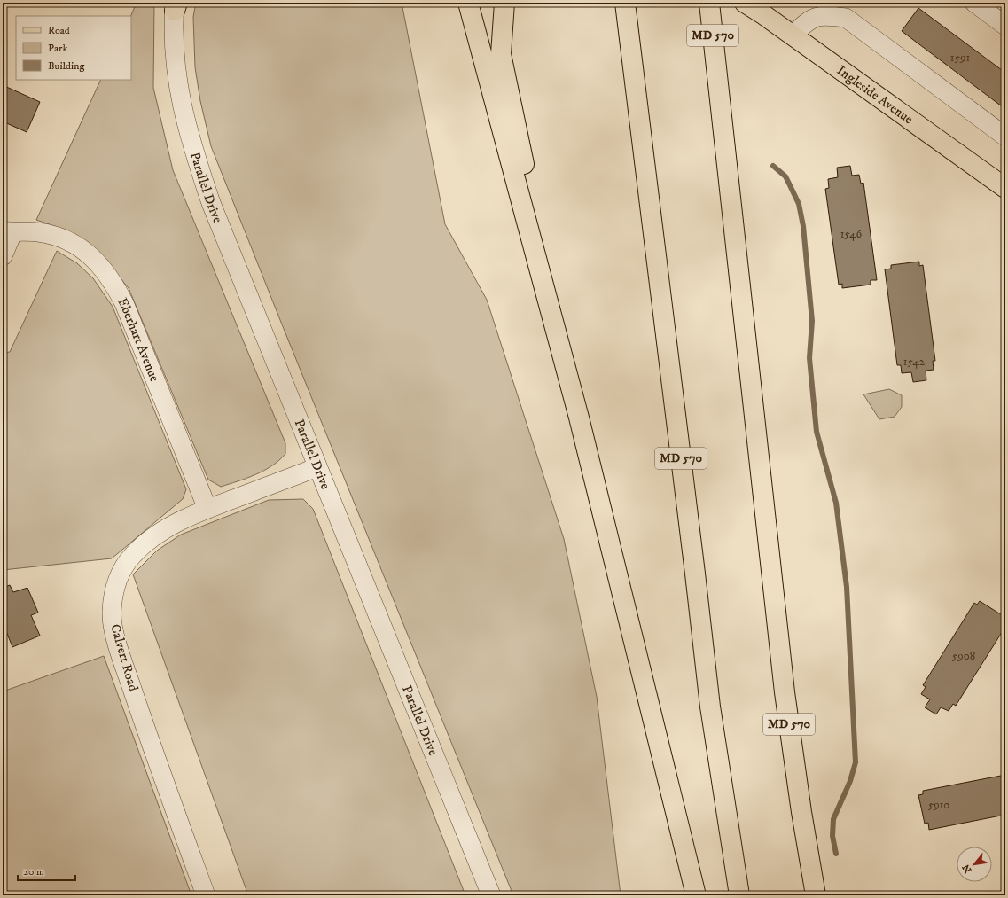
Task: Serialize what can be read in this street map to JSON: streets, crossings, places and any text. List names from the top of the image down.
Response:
{
  "streets": {
    "main road": ["MD 570", "Ingleside Avenue"],
    "street": ["Parallel Drive", "Eberhart Avenue", "Calvert Road"]
  },
  "crossings": [
    ["Parallel Drive", "Calvert Road"],
    ["Eberhart Avenue", "Calvert Road"]
  ],
  "house_numbers": [
    "1591",
    "1546",
    "1542",
    "5908",
    "5910"
  ],
  "legend": ["Road", "Park", "Building"],
  "scale_bar": "20 m",
  "north": "bottom left"
}
